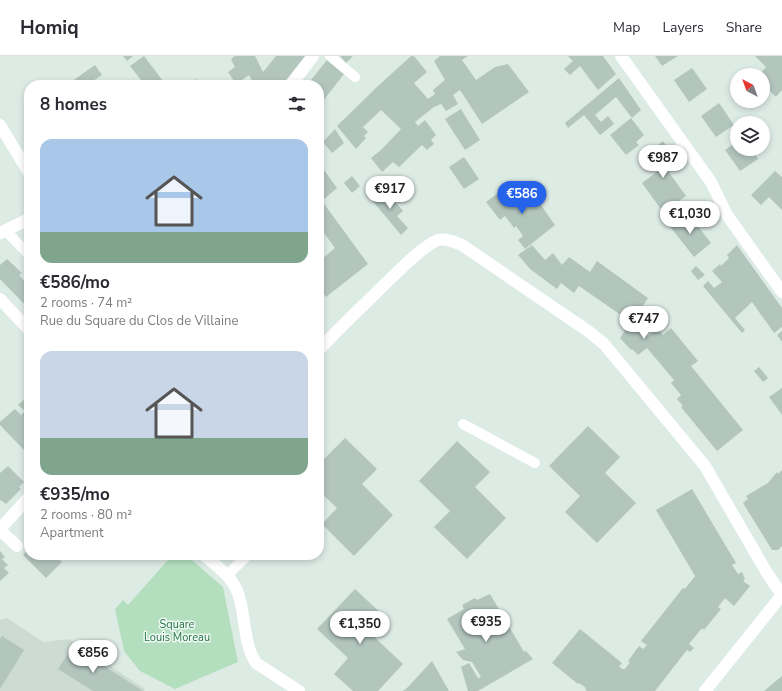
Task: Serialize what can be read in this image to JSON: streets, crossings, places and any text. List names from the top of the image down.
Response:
{
  "parks": ["Square Louis Moreau"],
  "north": "top left",
  "page": {
    "header": "Homiq",
    "nav": ["Map", "Layers", "Share"],
    "heading": "8 homes",
    "list": [
      {
        "name": "€586/mo",
        "note": "2 rooms · 74 m² · Rue du Square du Clos de Villaine"
      },
      {
        "name": "€935/mo",
        "note": "2 rooms · 80 m² · Apartment"
      }
    ],
    "price": [
      "€987",
      "€917",
      "€586",
      "€1,030",
      "€747",
      "€935",
      "€1,350",
      "€856"
    ]
  }
}
